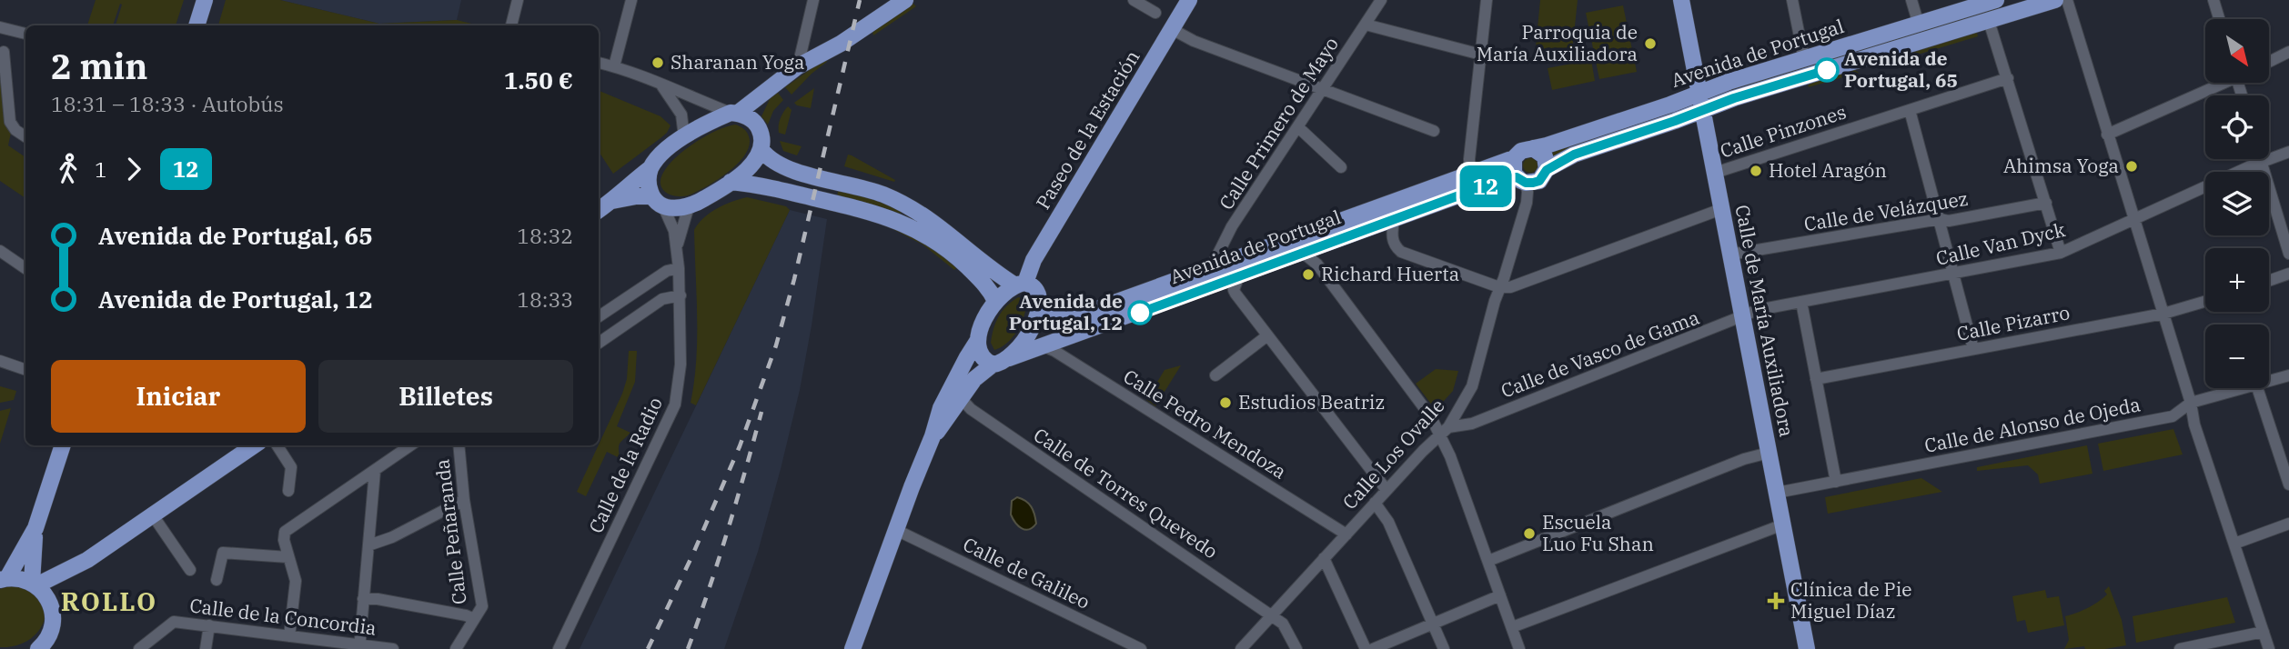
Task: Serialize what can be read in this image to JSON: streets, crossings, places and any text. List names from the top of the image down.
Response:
{
  "streets": {
    "main road": ["Avenida de Portugal", "Paseo de la Estación", "Calle de María Auxiliadora"],
    "street": [
      "Calle Primero de Mayo",
      "Calle Pinzones",
      "Calle de Velázquez",
      "Calle Van Dyck",
      "Calle Pizarro",
      "Calle de Vasco de Gama",
      "Calle Pedro Mendoza",
      "Calle de Alonso de Ojeda",
      "Calle Los Ovalle",
      "Calle de la Radio",
      "Calle de Torres Quevedo",
      "Calle Peñaranda",
      "Calle de Galileo",
      "Calle de la Concordia"
    ]
  },
  "crossings": [
    ["Avenida de Portugal", "Calle Primero de Mayo"],
    ["Avenida de Portugal", "Calle de María Auxiliadora"],
    ["Avenida de Portugal", "Calle Pedro Mendoza"],
    ["Avenida de Portugal", "Calle Los Ovalle"],
    ["Calle Pinzones", "Calle de María Auxiliadora"],
    ["Calle de Velázquez", "Calle de María Auxiliadora"],
    ["Calle Van Dyck", "Calle de María Auxiliadora"],
    ["Calle Van Dyck", "Calle de Vasco de Gama"],
    ["Calle de María Auxiliadora", "Calle de Vasco de Gama"],
    ["Calle de María Auxiliadora", "Calle de Alonso de Ojeda"],
    ["Calle de Vasco de Gama", "Calle Los Ovalle"],
    ["Calle Pedro Mendoza", "Calle Los Ovalle"],
    ["Calle Los Ovalle", "Calle de Torres Quevedo"]
  ],
  "districts": ["ROLLO"],
  "places": {
    "other": [
      "Parroquia de María Auxiliadora",
      "Sharanan Yoga",
      "Avenida de Portugal, 65",
      "Ahimsa Yoga",
      "Hotel Aragón",
      "Richard Huerta",
      "Avenida de Portugal, 12",
      "Estudios Beatriz",
      "Escuela Luo Fu Shan"
    ],
    "health": ["Clínica de Pie Miguel Díaz"]
  },
  "lines": ["bus line 12"],
  "north": "bottom right",
  "page": {
    "on_map": "12",
    "map_buttons": ["+", "−"],
    "heading": ["2 min", "18:31 – 18:33 · Autobús", "1.50 €"],
    "legs": ["1", "12"],
    "list": [
      {
        "name": "Avenida de Portugal, 65",
        "value": "18:32"
      },
      {
        "name": "Avenida de Portugal, 12",
        "value": "18:33"
      }
    ],
    "buttons": ["Iniciar", "Billetes"]
  }
}
